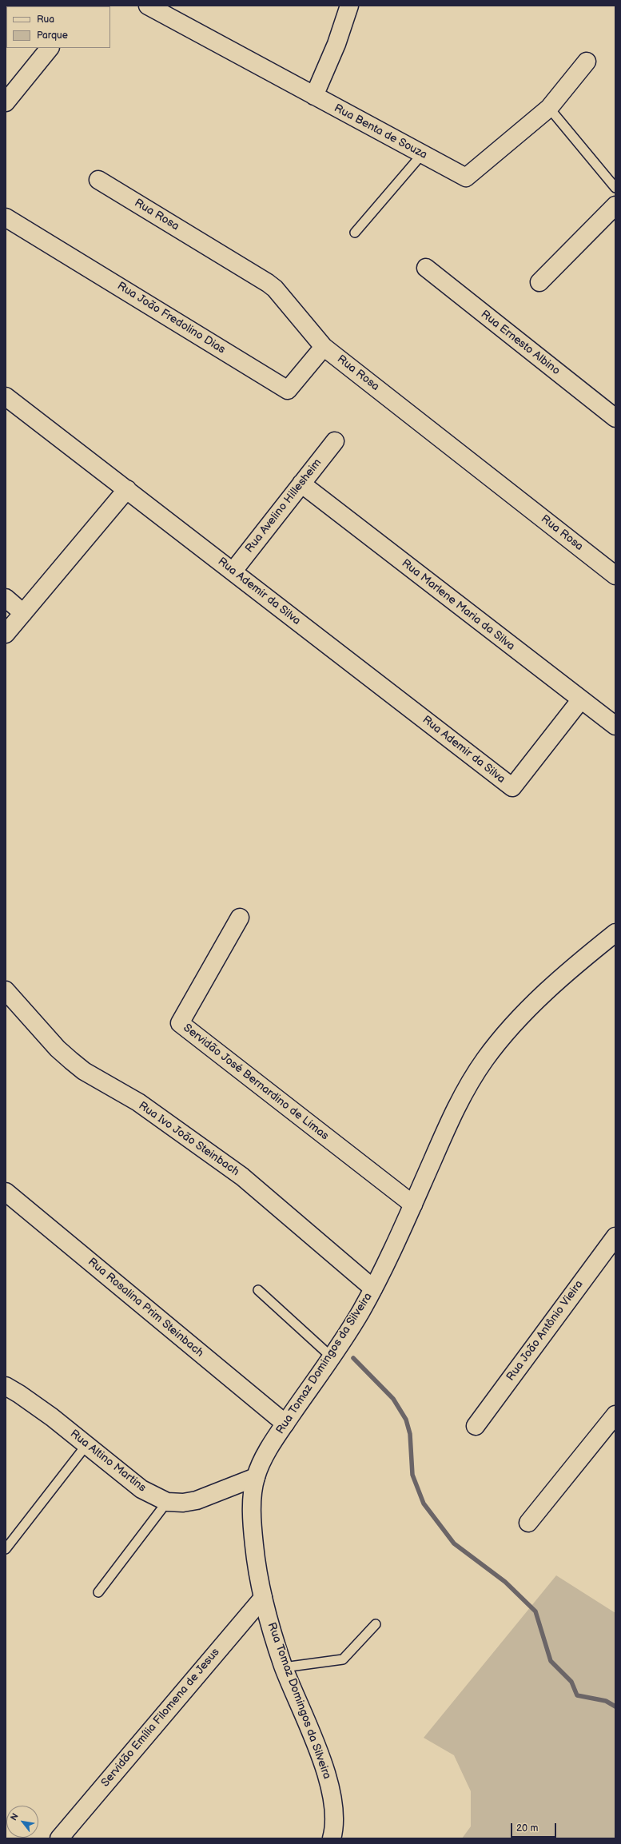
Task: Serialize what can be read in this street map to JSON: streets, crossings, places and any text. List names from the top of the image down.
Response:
{
  "streets": {
    "street": [
      "Rua Benta de Souza",
      "Rua Rosa",
      "Rua João Fredolino Dias",
      "Rua Ernesto Albino",
      "Rua Avelino Hillesheim",
      "Rua Ademir da Silva",
      "Rua Marlene Maria da Silva",
      "Servidão José Bernardino de Limas",
      "Rua Ivo João Steinbach",
      "Rua Rosalina Prim Steinbach",
      "Rua João Antônio Vieira",
      "Rua Tomaz Domingos da Silveira",
      "Rua Altino Martins",
      "Servidão Emília Filomena de Jesus"
    ]
  },
  "crossings": [
    ["Rua Rosa", "Rua João Fredolino Dias"],
    ["Rua Avelino Hillesheim", "Rua Ademir da Silva"],
    ["Rua Avelino Hillesheim", "Rua Marlene Maria da Silva"],
    ["Rua Ademir da Silva", "Rua Marlene Maria da Silva"],
    ["Servidão José Bernardino de Limas", "Rua Tomaz Domingos da Silveira"],
    ["Rua Ivo João Steinbach", "Rua Tomaz Domingos da Silveira"],
    ["Rua Rosalina Prim Steinbach", "Rua Tomaz Domingos da Silveira"],
    ["Rua Tomaz Domingos da Silveira", "Rua Altino Martins"],
    ["Rua Tomaz Domingos da Silveira", "Servidão Emília Filomena de Jesus"]
  ],
  "legend": ["Rua", "Parque"],
  "scale_bar": "20 m",
  "north": "top left"
}
